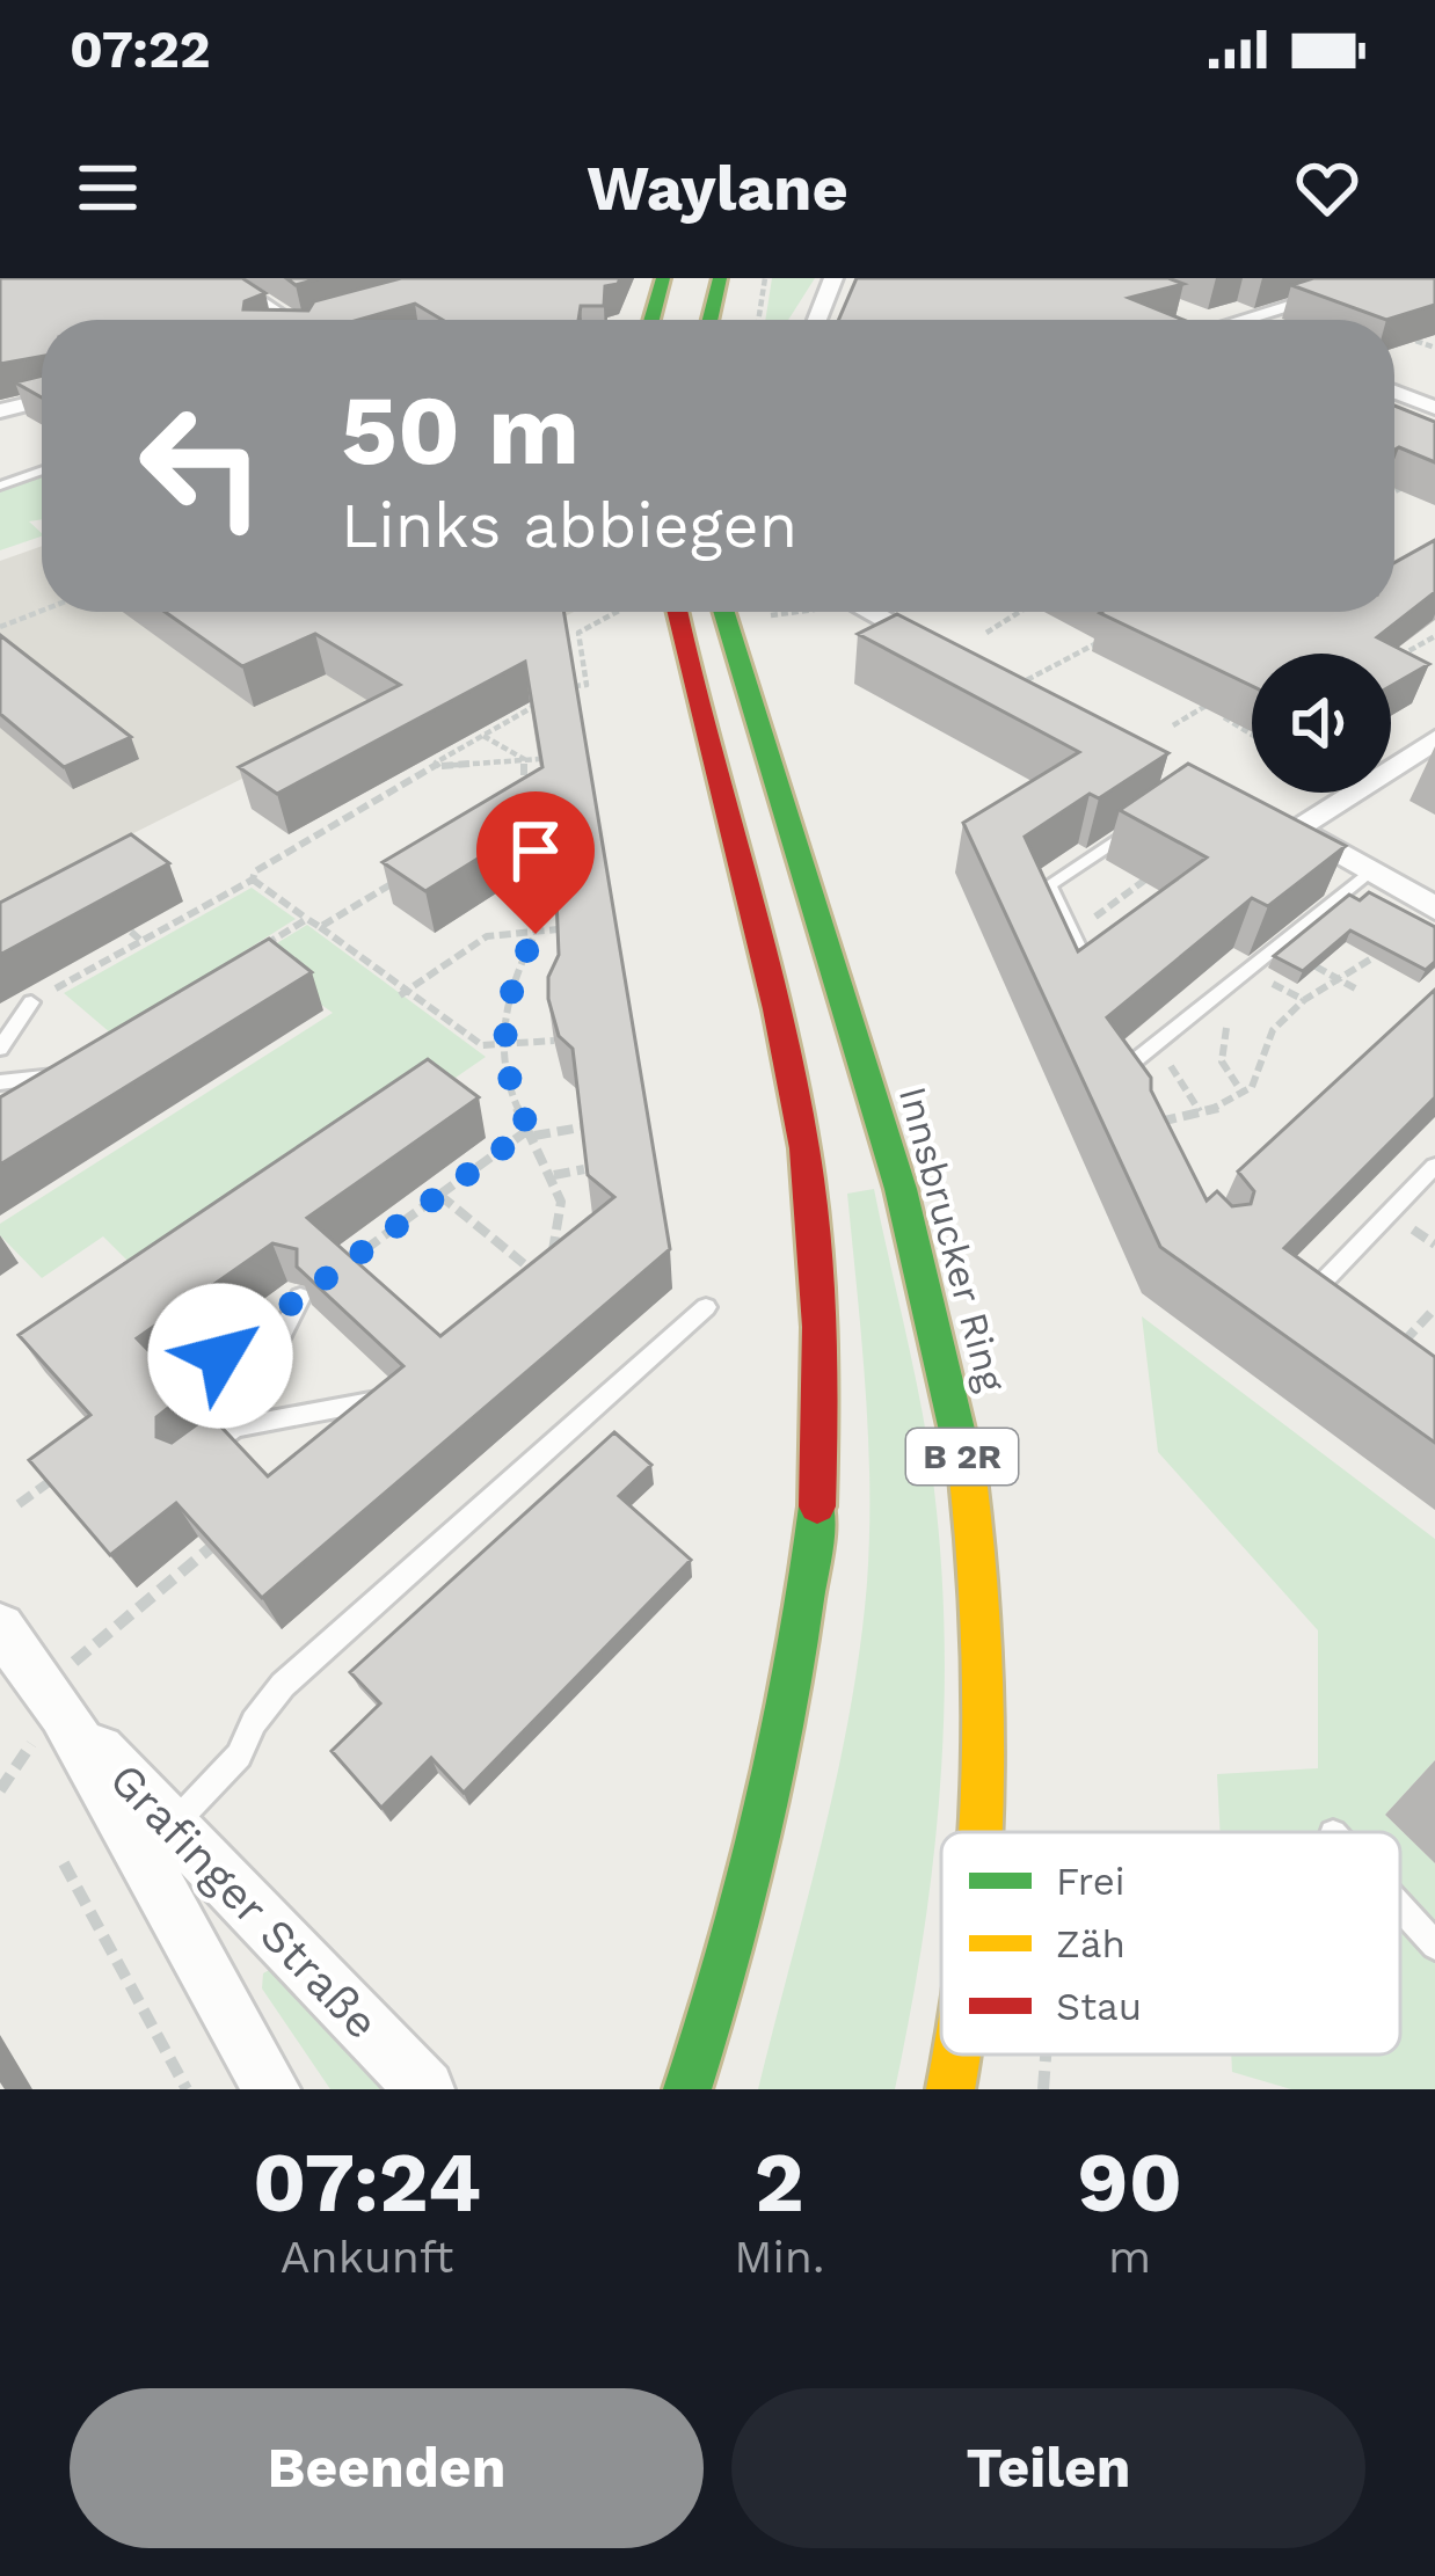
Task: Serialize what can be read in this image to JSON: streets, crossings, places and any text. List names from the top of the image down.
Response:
{
  "streets": {
    "highway": ["Innsbrucker Ring", "B 2R"],
    "street": ["Grafinger Straße"]
  },
  "legend": ["Frei", "Zäh", "Stau"],
  "page": {
    "status": "07:22",
    "header": "Waylane",
    "turn": ["50 m", "Links abbiegen"],
    "eta": [
      "07:24",
      "Ankunft",
      "2",
      "Min.",
      "90",
      "m"
    ],
    "buttons": ["Beenden", "Teilen"]
  }
}
